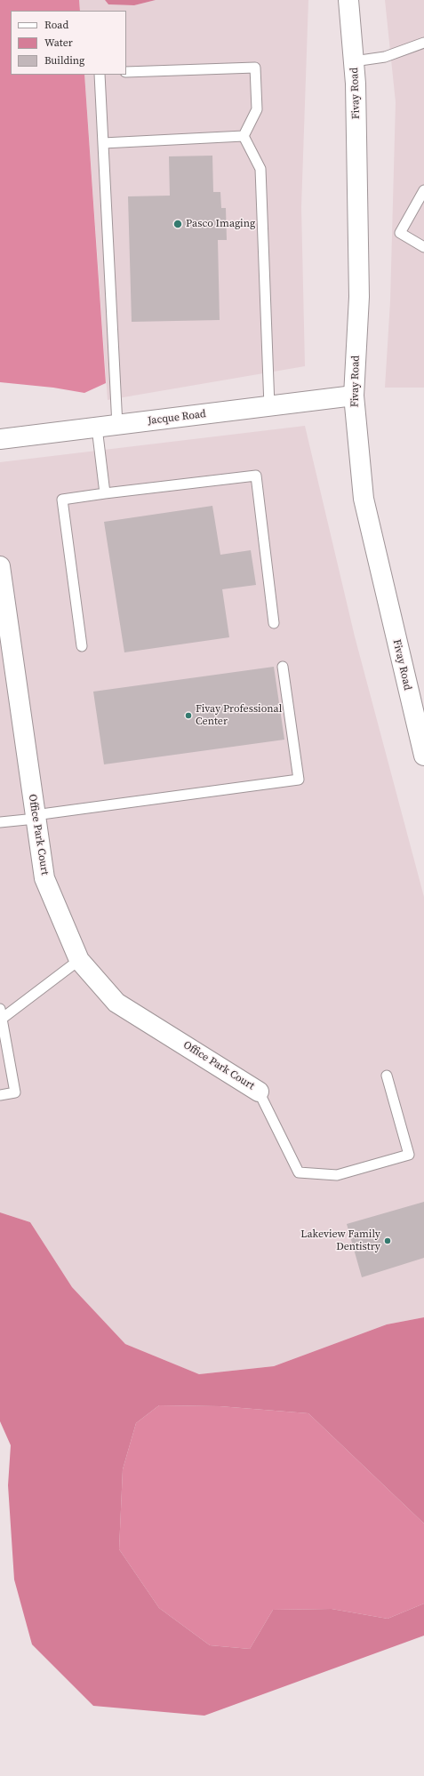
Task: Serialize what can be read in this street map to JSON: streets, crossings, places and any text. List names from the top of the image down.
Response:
{
  "streets": {
    "street": ["Fivay Road", "Jacque Road", "Office Park Court"]
  },
  "crossings": [
    ["Fivay Road", "Jacque Road"]
  ],
  "places": ["Pasco Imaging", "Fivay Professional Center", "Lakeview Family Dentistry"],
  "legend": ["Road", "Water", "Building"]
}
